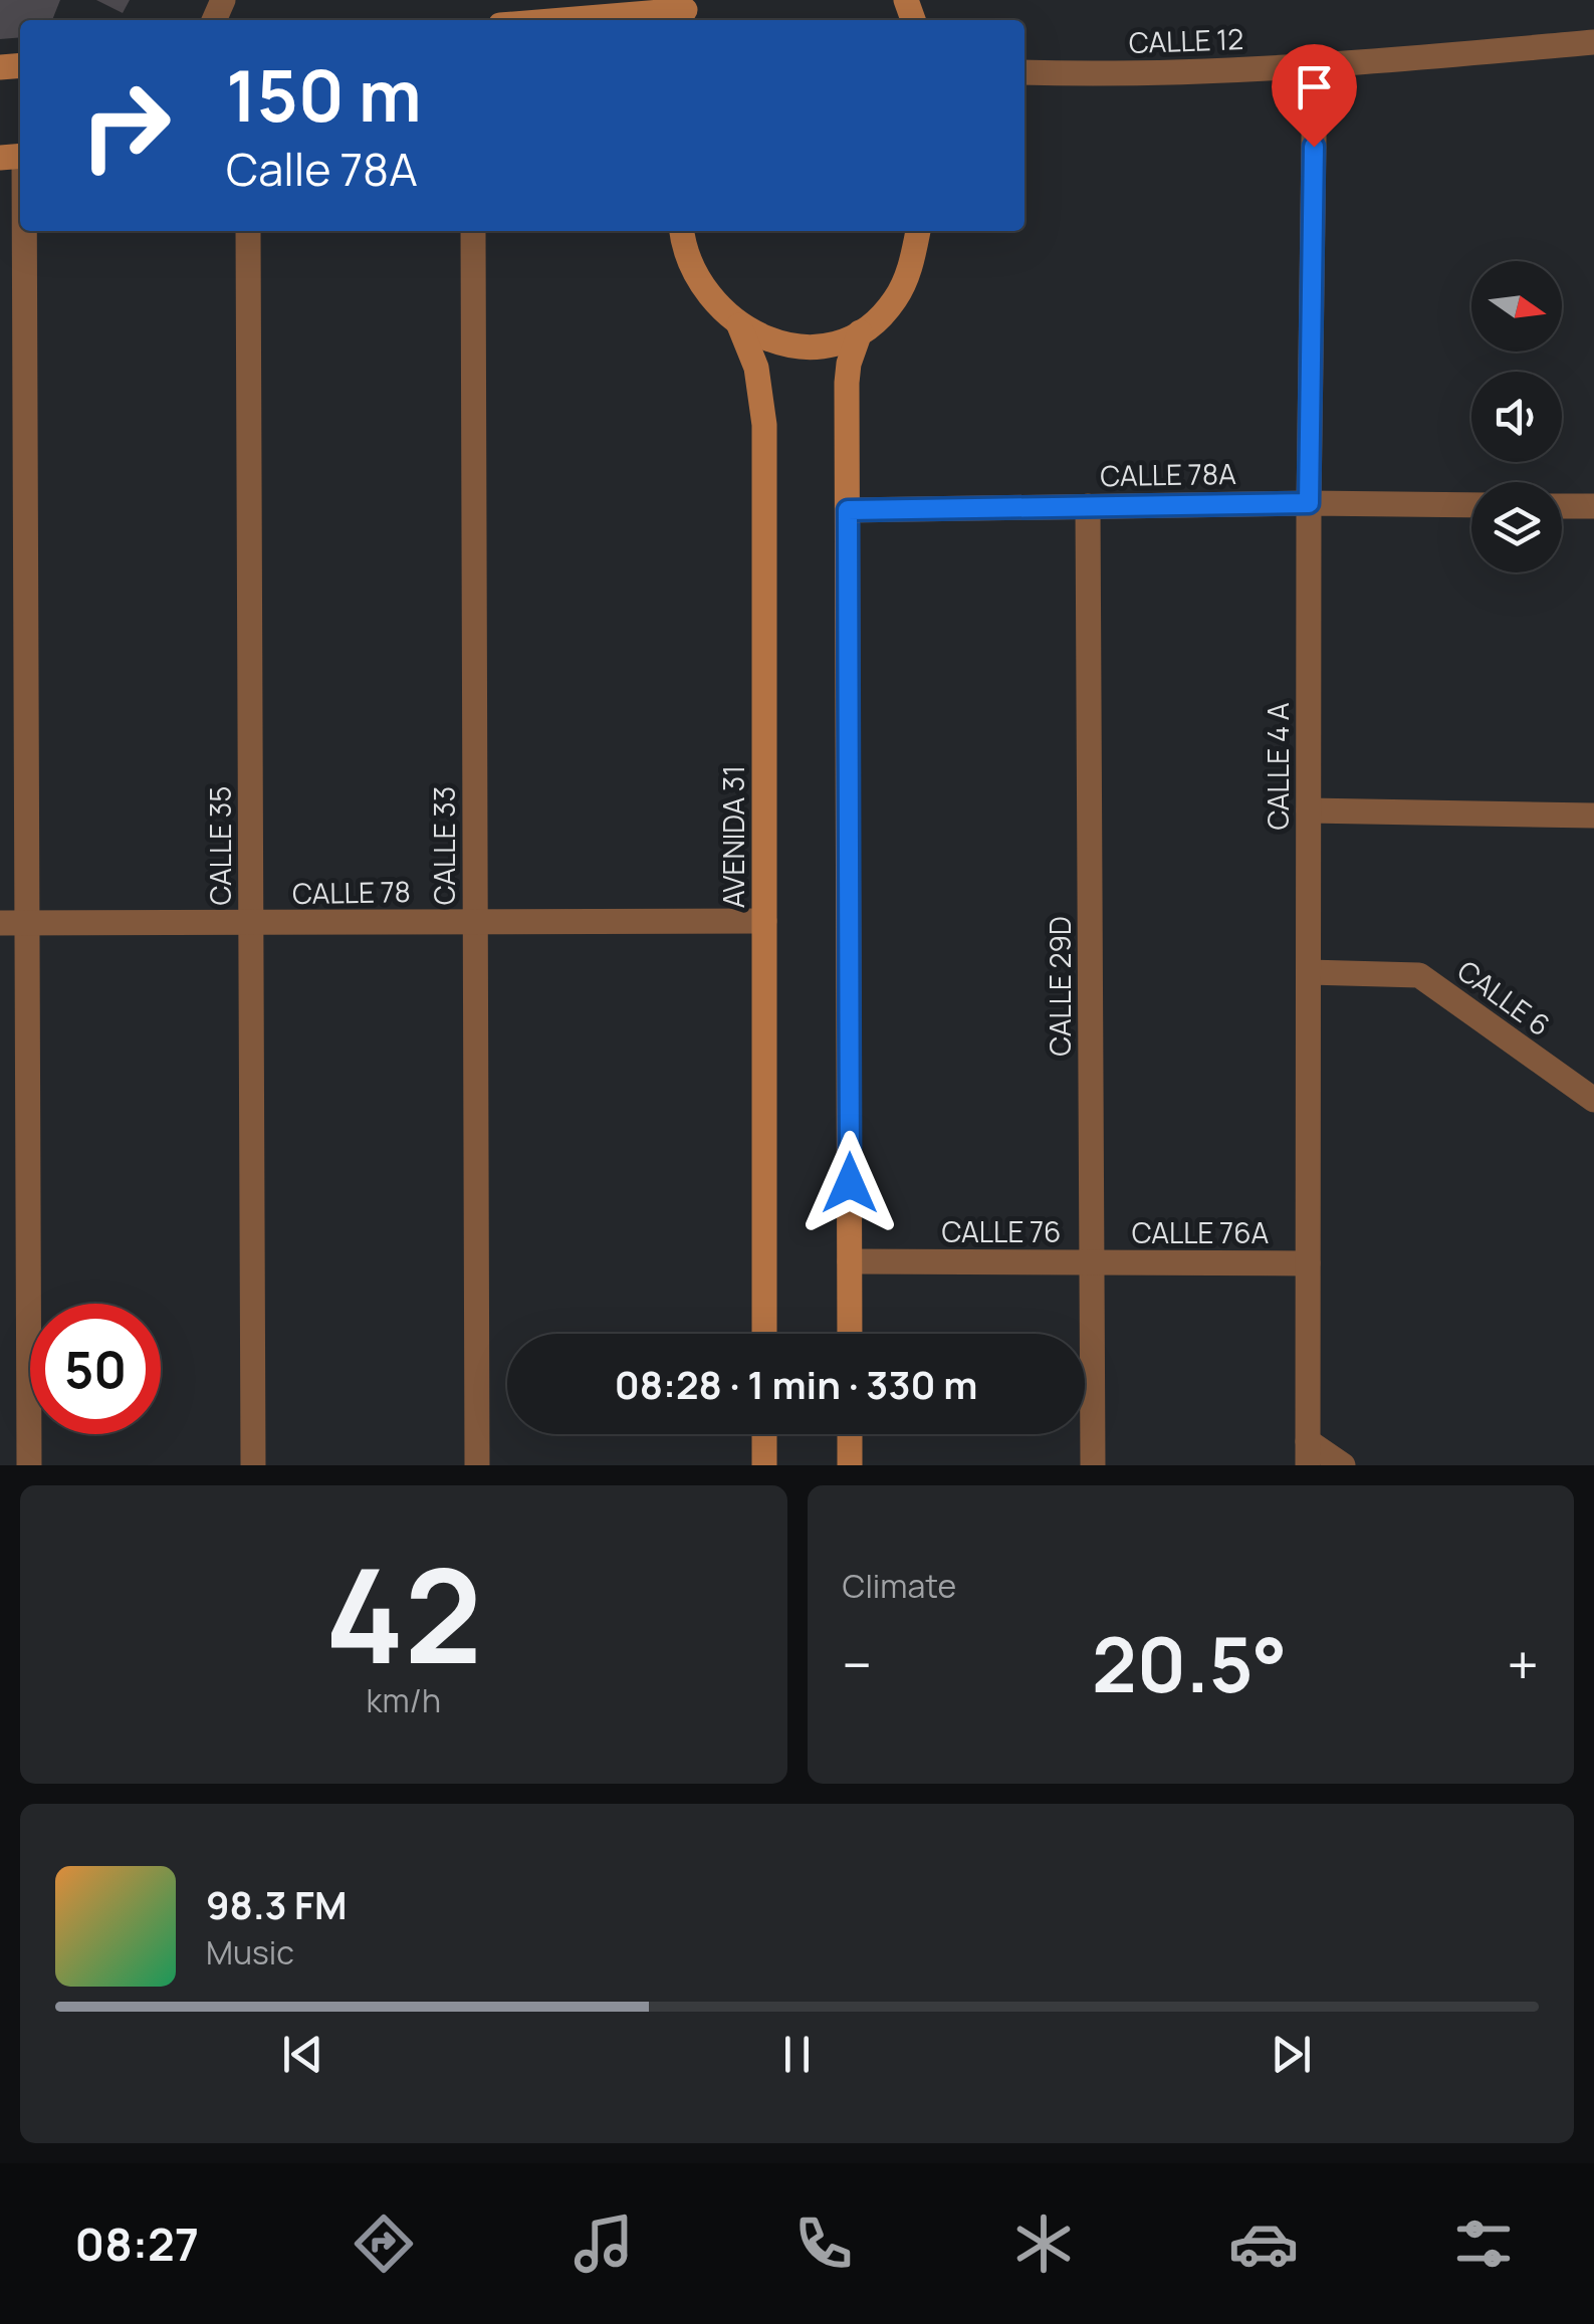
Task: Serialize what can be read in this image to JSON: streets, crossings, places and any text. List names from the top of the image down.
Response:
{
  "streets": {
    "main road": ["AVENIDA 31"],
    "street": [
      "CALLE 12",
      "CALLE 78A",
      "CALLE 4 A",
      "CALLE 35",
      "CALLE 33",
      "CALLE 78",
      "CALLE 29D",
      "CALLE 6",
      "CALLE 76",
      "CALLE 76A"
    ]
  },
  "crossings": [
    ["CALLE 12", "CALLE 4 A"],
    ["CALLE 78A", "CALLE 4 A"],
    ["CALLE 78A", "CALLE 29D"],
    ["CALLE 4 A", "CALLE 6"],
    ["CALLE 4 A", "CALLE 76A"],
    ["AVENIDA 31", "CALLE 78"],
    ["CALLE 35", "CALLE 78"],
    ["CALLE 33", "CALLE 78"],
    ["CALLE 29D", "CALLE 76"],
    ["CALLE 29D", "CALLE 76A"],
    ["CALLE 76", "CALLE 76A"]
  ],
  "north": "right",
  "page": {
    "turn": ["150 m", "Calle 78A"],
    "limit": "50",
    "trip": "08:28 · 1 min · 330 m",
    "tile": [
      ["42", "km/h"],
      "Climate"
    ],
    "heat": ["−", "20.5°", "+"],
    "song": ["98.3 FM", "Music"],
    "tabs": "08:27"
  }
}
